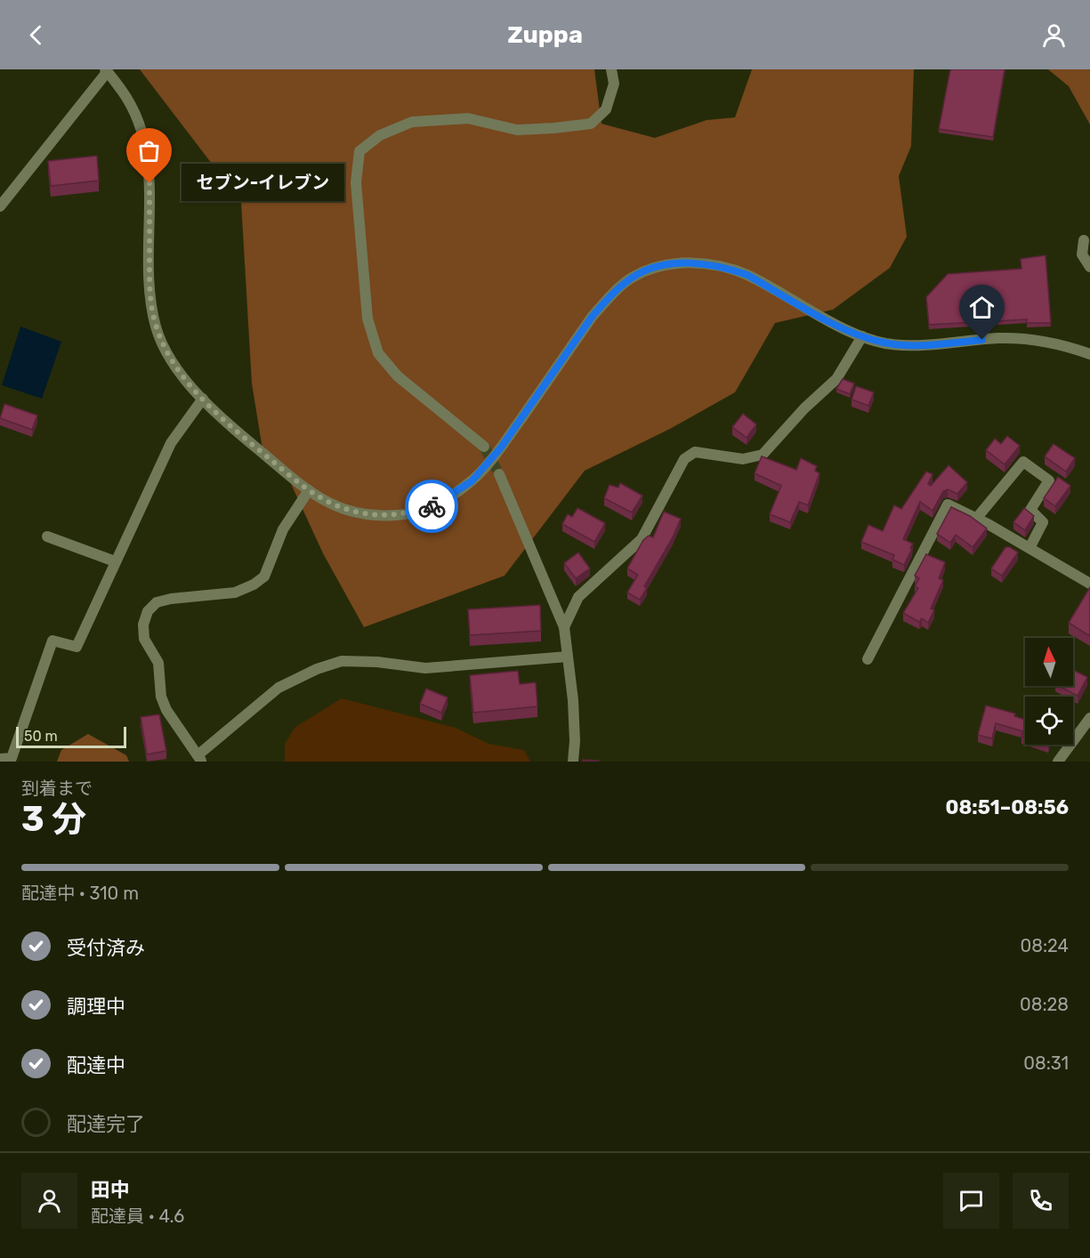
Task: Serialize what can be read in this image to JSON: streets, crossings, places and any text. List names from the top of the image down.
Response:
{
  "places": ["セブン-イレブン"],
  "scale_bar": "50 m",
  "north": "top",
  "page": {
    "header": "Zuppa",
    "bubble": "セブン-イレブン",
    "scale": "50 m",
    "heading": ["3 分", "到着まで", "08:51–08:56"],
    "panel": ["田中", "配達員 · 4.6"],
    "bar": "配達中 · 310 m",
    "list": [
      ["受付済み", "08:24"],
      ["調理中", "08:28"],
      ["配達中", "08:31"],
      "配達完了"
    ]
  }
}
